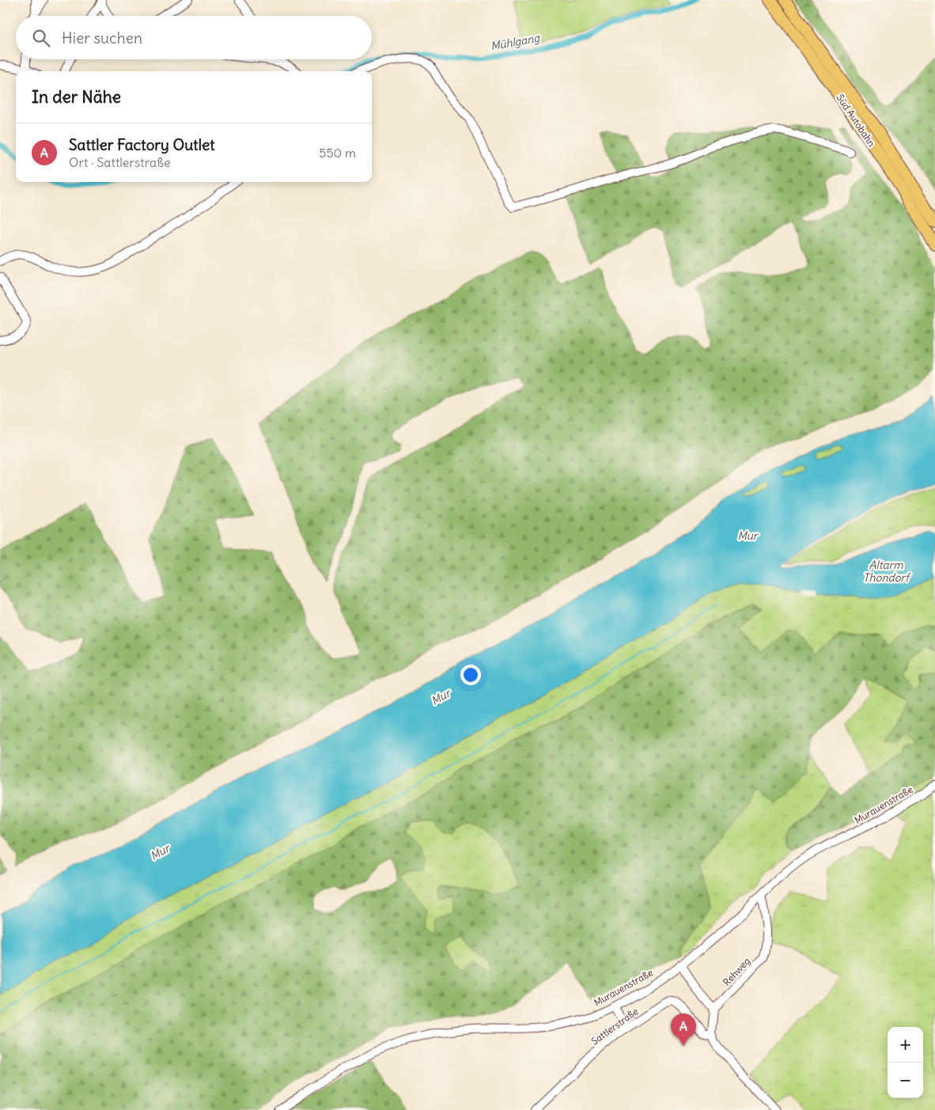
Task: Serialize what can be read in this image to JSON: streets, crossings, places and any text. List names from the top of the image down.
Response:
{
  "streets": {
    "highway": ["Süd Autobahn"],
    "street": ["Murauenstraße", "Rehweg", "Sattlerstraße"]
  },
  "crossings": [
    ["Murauenstraße", "Rehweg"]
  ],
  "water": ["Mühlgang", "Mur", "Altarm Thondorf"],
  "page": {
    "search": "Hier suchen",
    "heading": "In der Nähe",
    "list": [
      {
        "mark": "A",
        "name": "Sattler Factory Outlet",
        "note": "Ort · Sattlerstraße",
        "value": "550 m"
      }
    ],
    "pins": "A",
    "map_buttons": ["+", "−"]
  }
}
